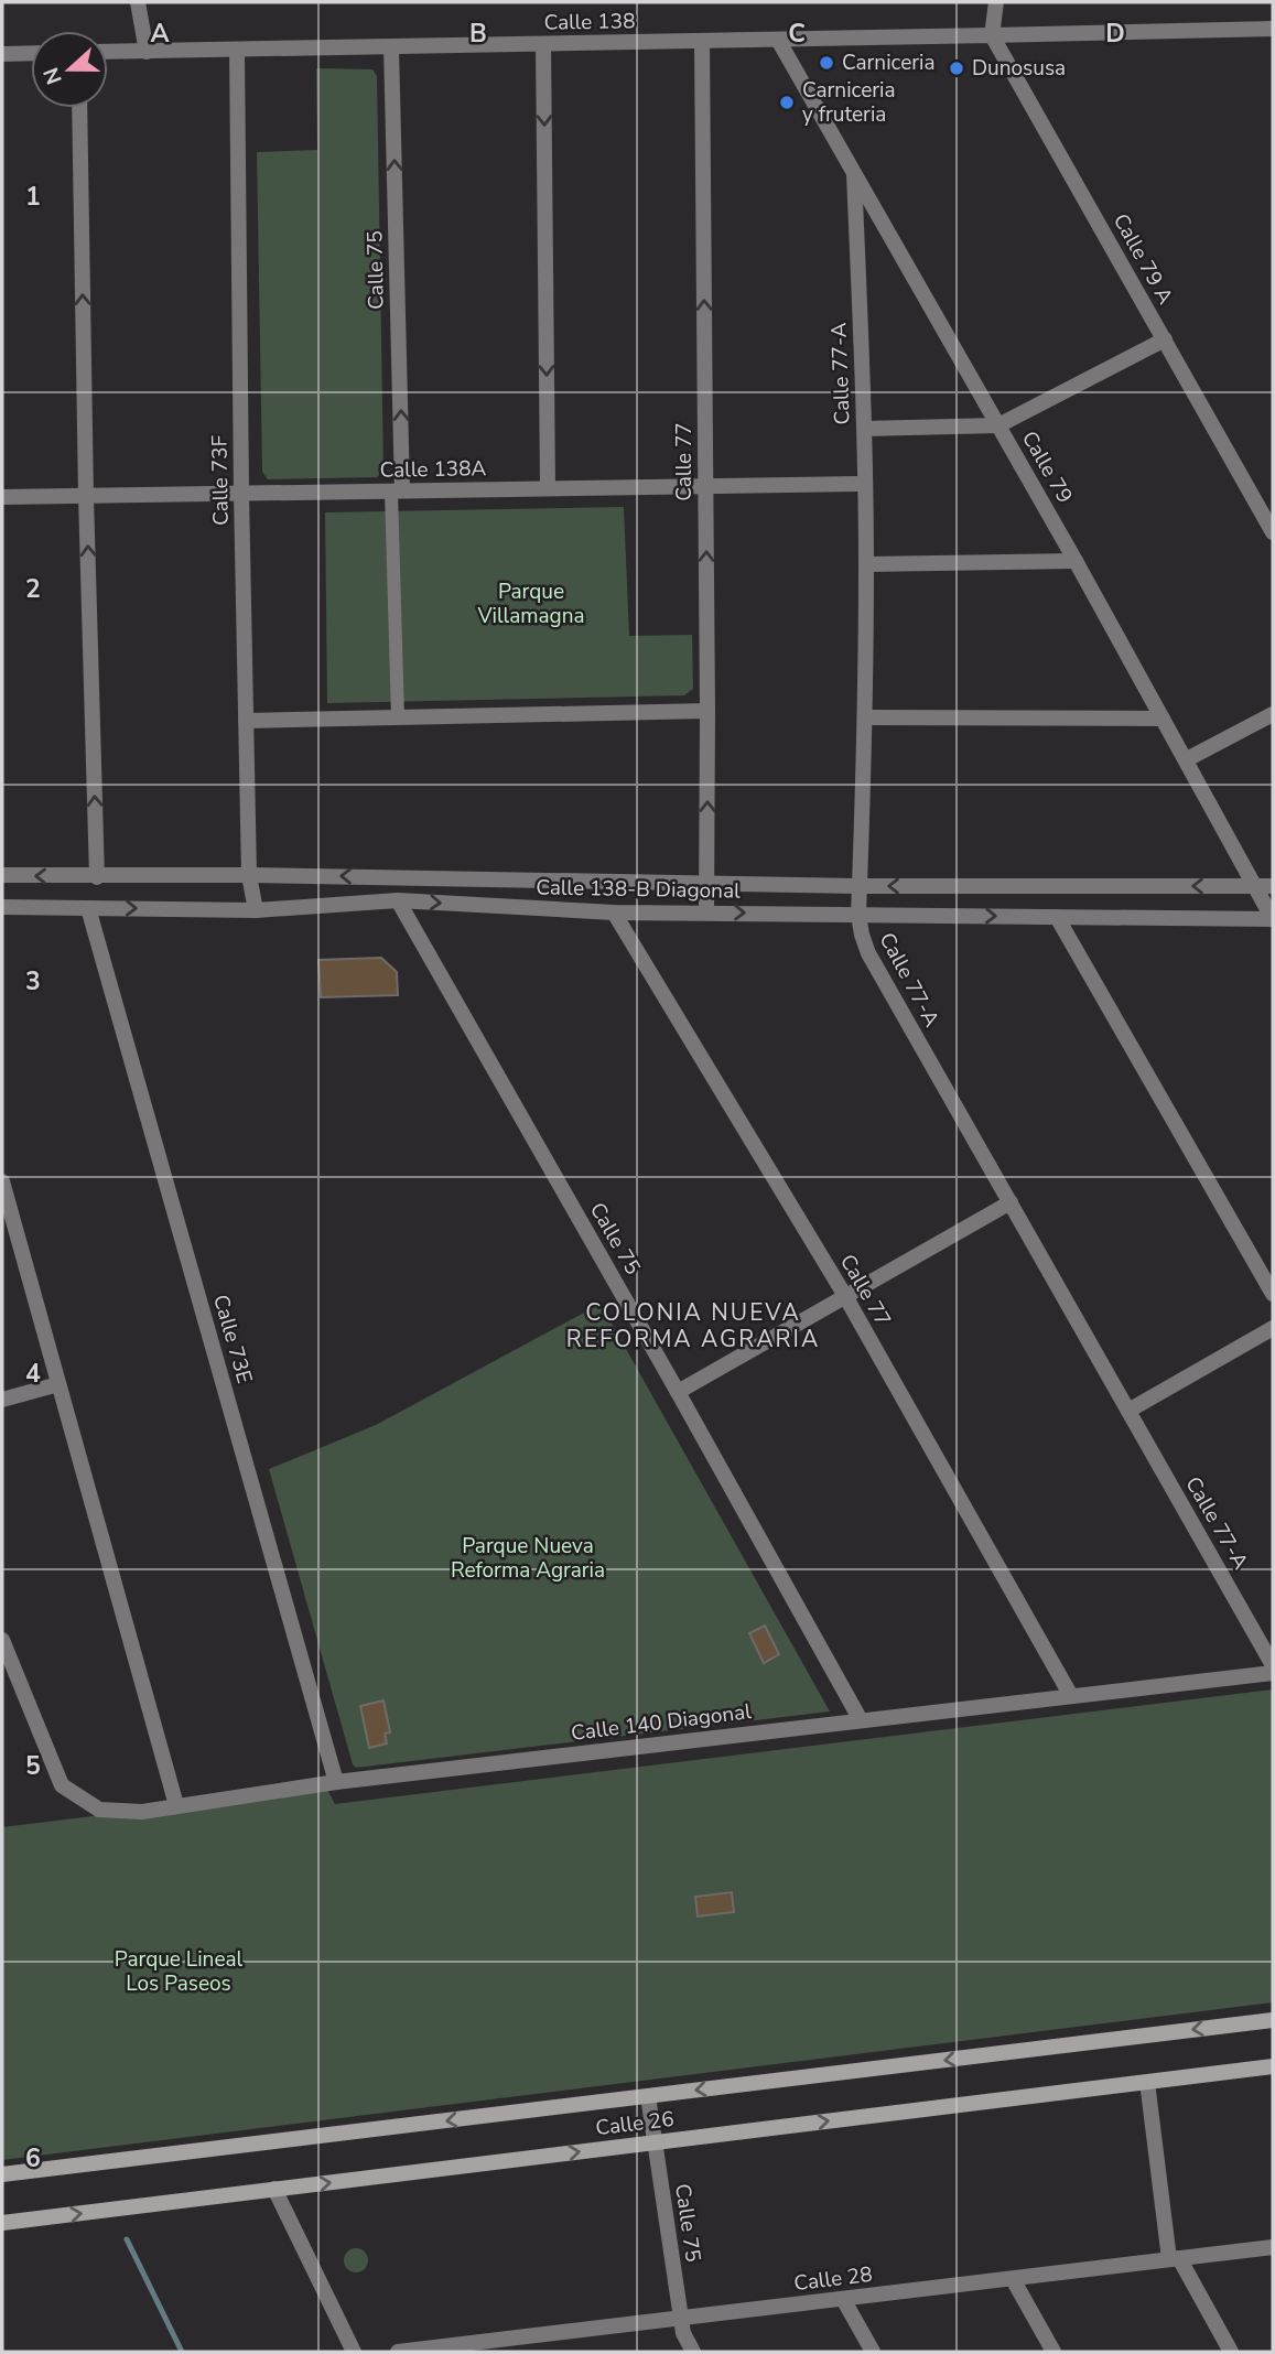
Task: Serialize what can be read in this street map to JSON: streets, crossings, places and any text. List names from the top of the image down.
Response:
{
  "streets": {
    "main road": ["Calle 26"],
    "street": [
      "Calle 138",
      "Calle 79 A",
      "Calle 75",
      "Calle 77-A",
      "Calle 77",
      "Calle 79",
      "Calle 138A",
      "Calle 73F",
      "Calle 138-B Diagonal",
      "Calle 73E",
      "Calle 140 Diagonal",
      "Calle 28"
    ]
  },
  "crossings": [
    ["Calle 138", "Calle 79 A"],
    ["Calle 138", "Calle 75"],
    ["Calle 138", "Calle 77"],
    ["Calle 138", "Calle 79"],
    ["Calle 138", "Calle 73F"],
    ["Calle 75", "Calle 138A"],
    ["Calle 75", "Calle 138-B Diagonal"],
    ["Calle 75", "Calle 140 Diagonal"],
    ["Calle 75", "Calle 26"],
    ["Calle 75", "Calle 28"],
    ["Calle 77-A", "Calle 79"],
    ["Calle 77-A", "Calle 138A"],
    ["Calle 77-A", "Calle 138-B Diagonal"],
    ["Calle 77", "Calle 138A"],
    ["Calle 77", "Calle 138-B Diagonal"],
    ["Calle 77", "Calle 140 Diagonal"],
    ["Calle 79", "Calle 138-B Diagonal"],
    ["Calle 138A", "Calle 73F"],
    ["Calle 73F", "Calle 138-B Diagonal"],
    ["Calle 138-B Diagonal", "Calle 73E"],
    ["Calle 73E", "Calle 140 Diagonal"]
  ],
  "one_way": ["Calle 77"],
  "districts": ["COLONIA NUEVA REFORMA AGRARIA"],
  "parks": ["Parque Villamagna", "Parque Nueva Reforma Agraria", "Parque Lineal Los Paseos"],
  "places": ["Carniceria", "Dunosusa", "Carniceria y fruteria"],
  "north": "left",
  "grid": {
    "columns": [
      "A",
      "B",
      "C",
      "D"
    ],
    "rows": [
      "1",
      "2",
      "3",
      "4",
      "5",
      "6"
    ]
  }
}
